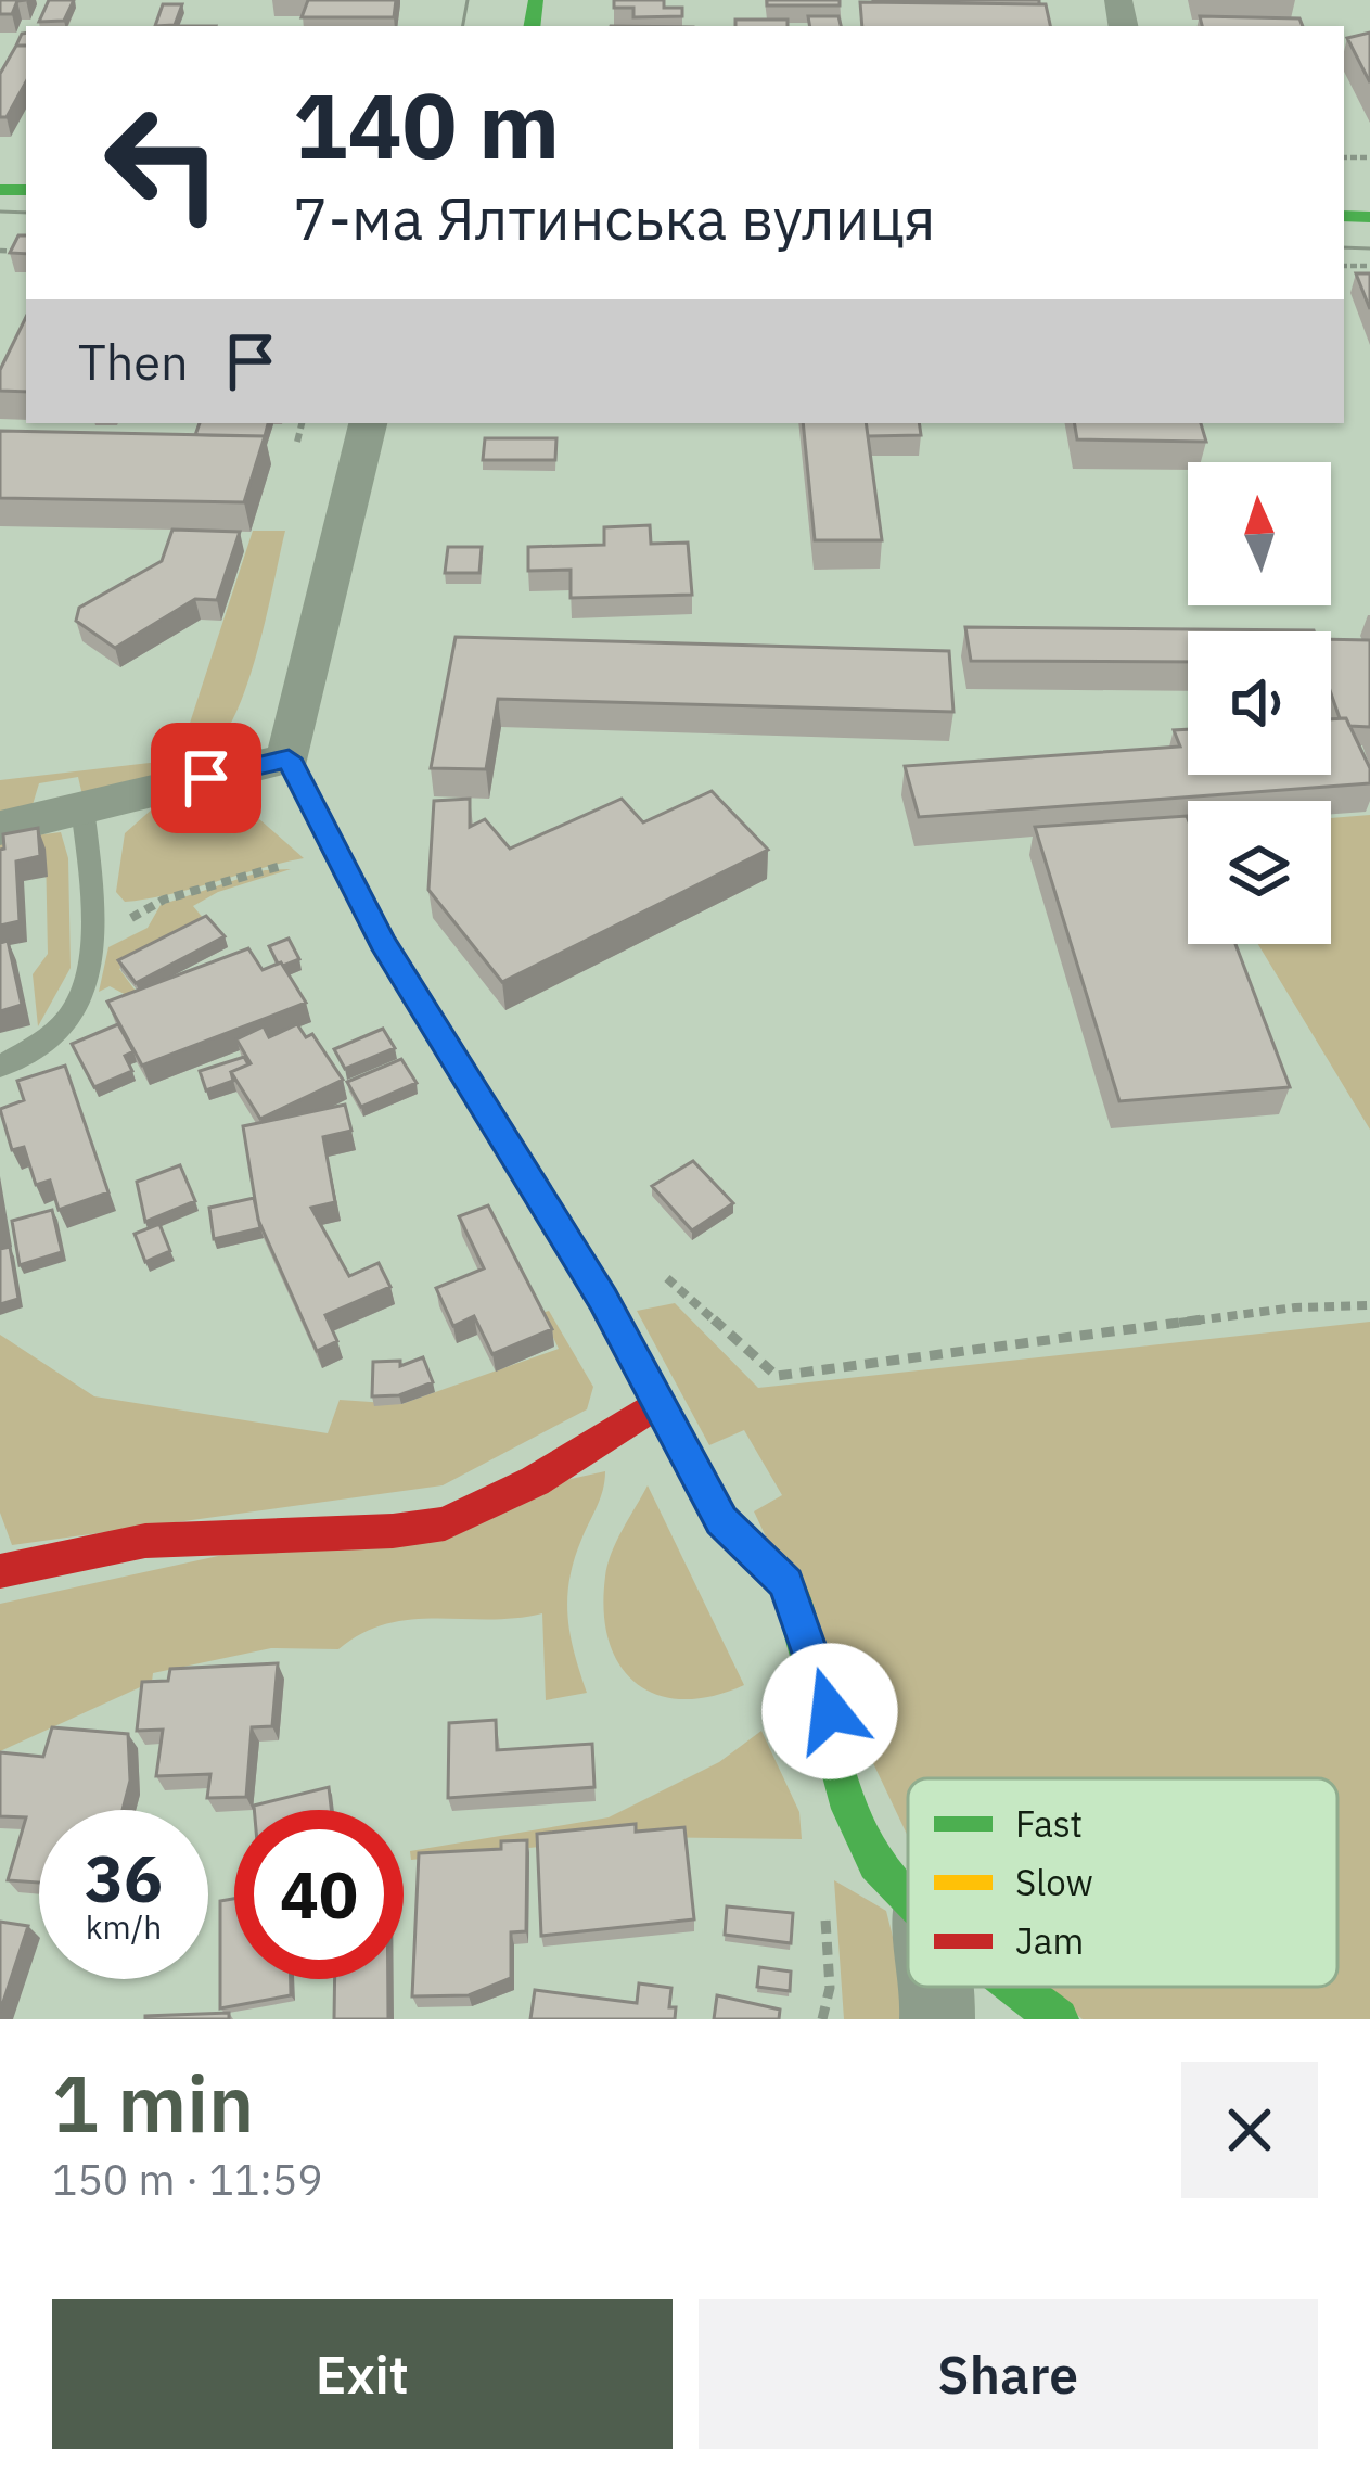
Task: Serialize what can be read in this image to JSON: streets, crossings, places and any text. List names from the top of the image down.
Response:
{
  "legend": ["Fast", "Slow", "Jam"],
  "north": "top",
  "page": {
    "turn": ["140 m", "7-ма Ялтинська вулиця"],
    "then": "Then",
    "speed": "36 km/h",
    "limit": "40",
    "heading": ["1 min", "150 m · 11:59"],
    "buttons": ["Exit", "Share"]
  }
}
